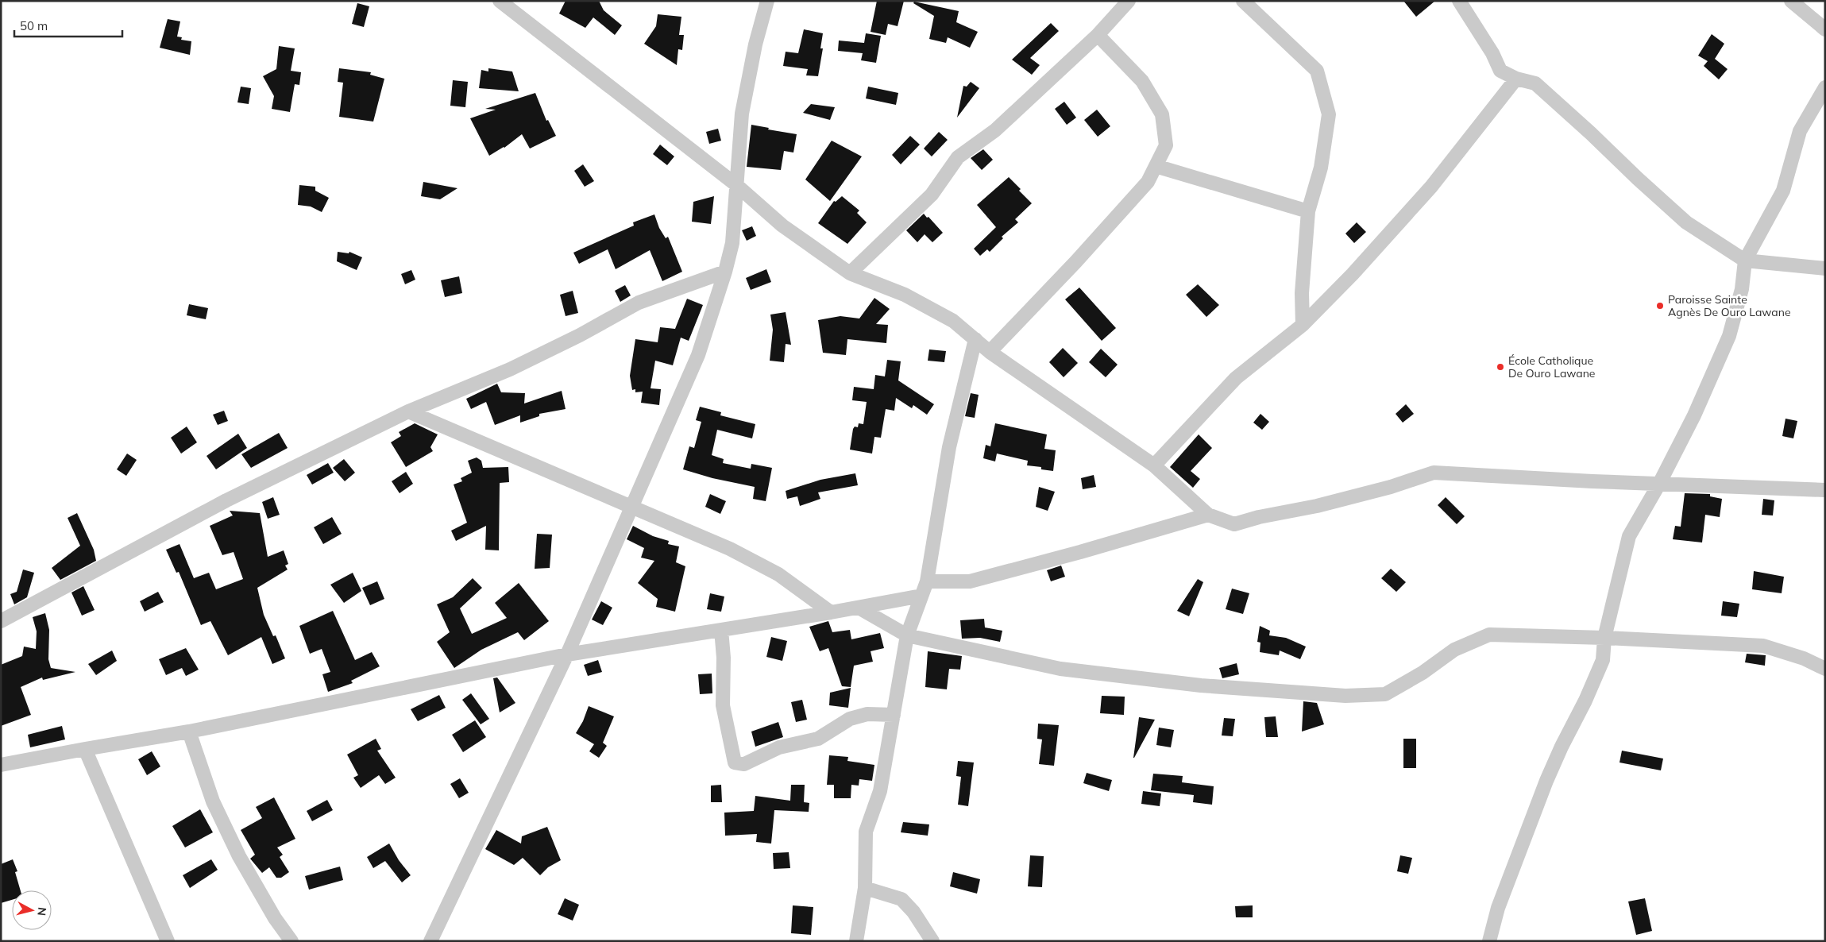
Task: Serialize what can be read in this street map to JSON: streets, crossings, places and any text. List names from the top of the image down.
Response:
{
  "places": ["Paroisse Sainte Agnès De Ouro Lawane", "École Catholique De Ouro Lawane"],
  "scale_bar": "50 m",
  "north": "right"
}
